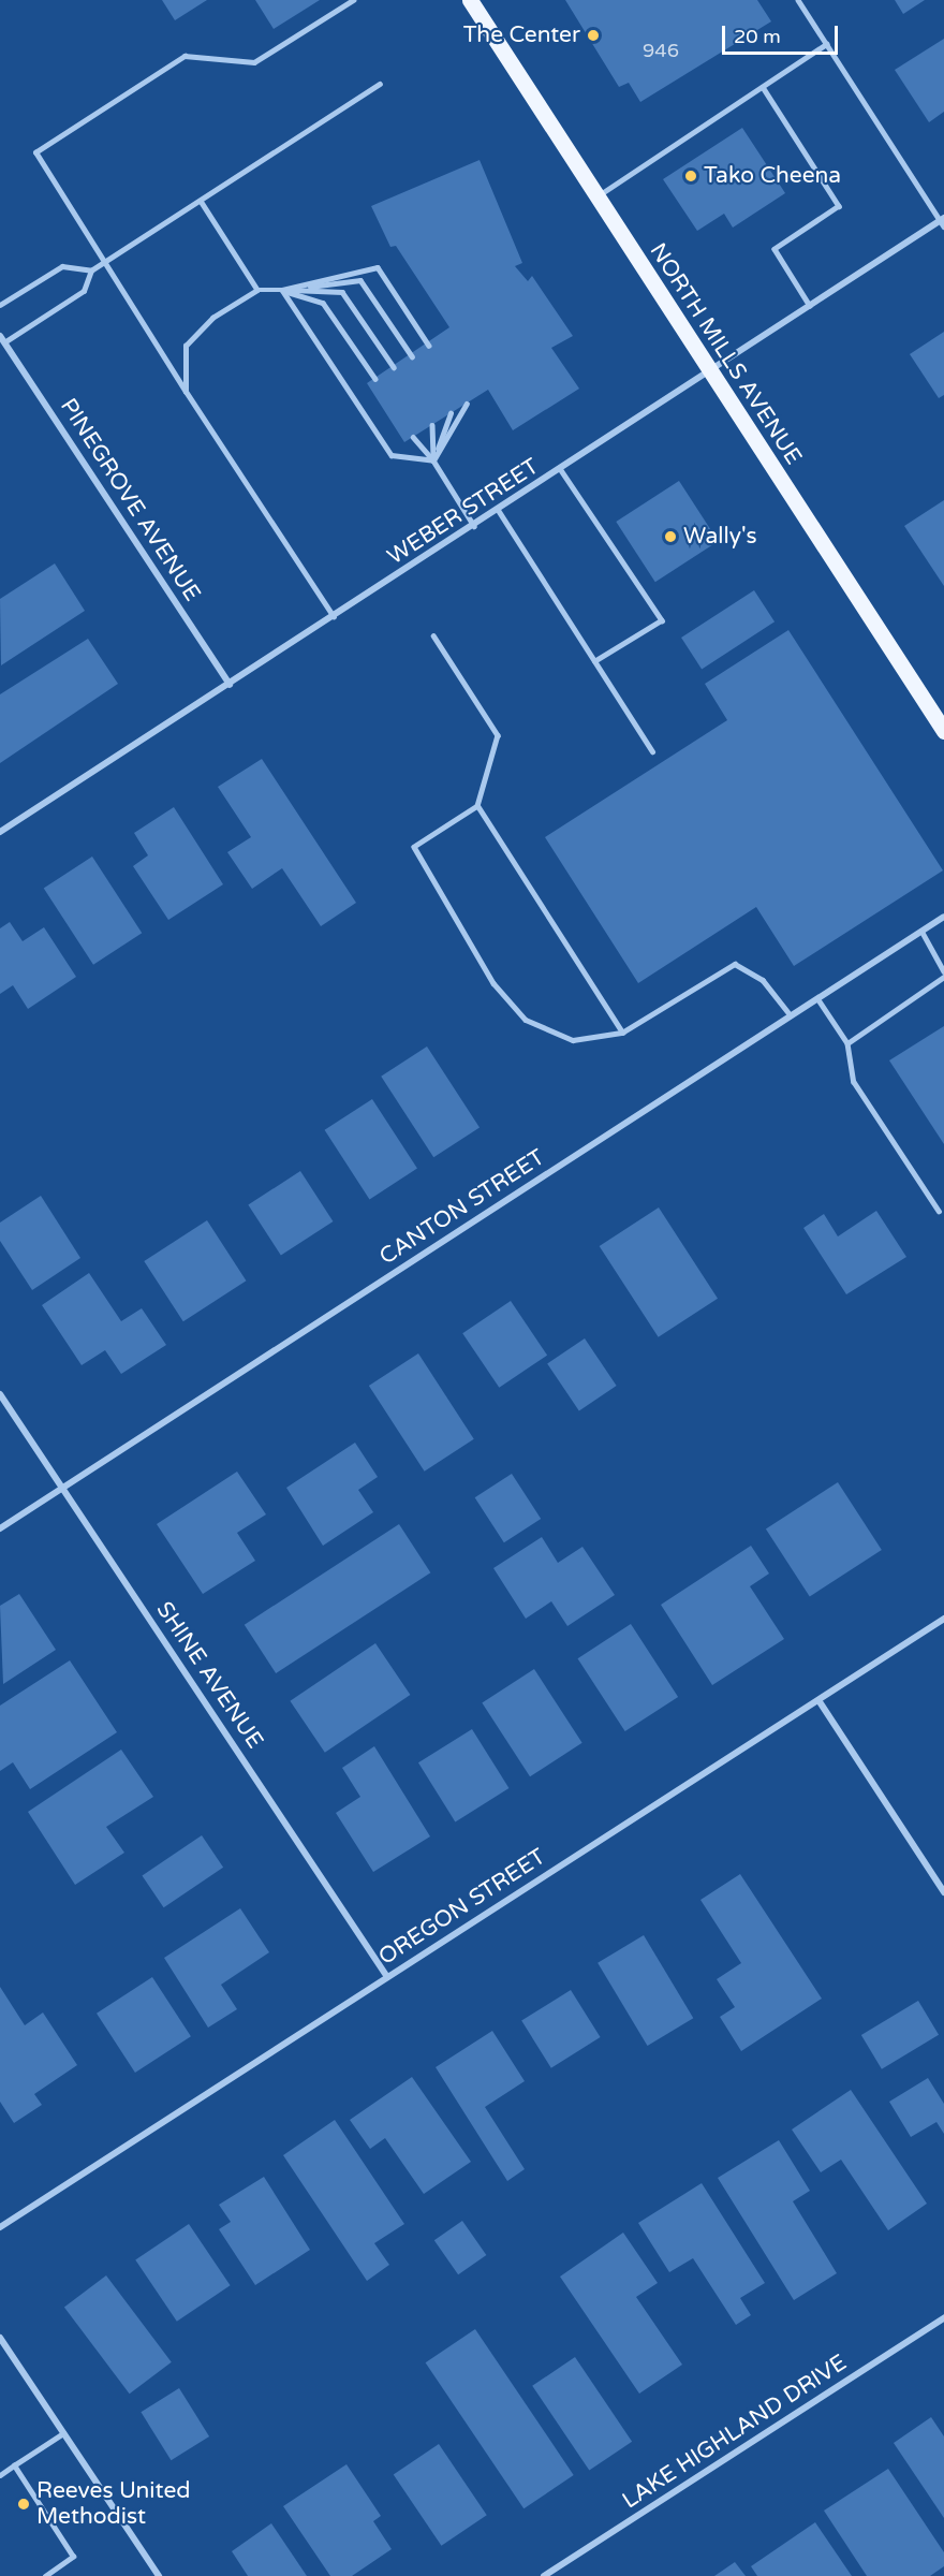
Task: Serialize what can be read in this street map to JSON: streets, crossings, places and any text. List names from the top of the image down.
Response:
{
  "streets": {
    "main road": ["NORTH MILLS AVENUE"],
    "street": [
      "PINEGROVE AVENUE",
      "WEBER STREET",
      "CANTON STREET",
      "SHINE AVENUE",
      "OREGON STREET",
      "LAKE HIGHLAND DRIVE"
    ]
  },
  "crossings": [
    ["NORTH MILLS AVENUE", "WEBER STREET"],
    ["PINEGROVE AVENUE", "WEBER STREET"],
    ["CANTON STREET", "SHINE AVENUE"],
    ["SHINE AVENUE", "OREGON STREET"]
  ],
  "places": [
    "The Center",
    "Tako Cheena",
    "Wally's",
    "Reeves United Methodist"
  ],
  "house_numbers": ["946"],
  "scale_bar": "20 m"
}
